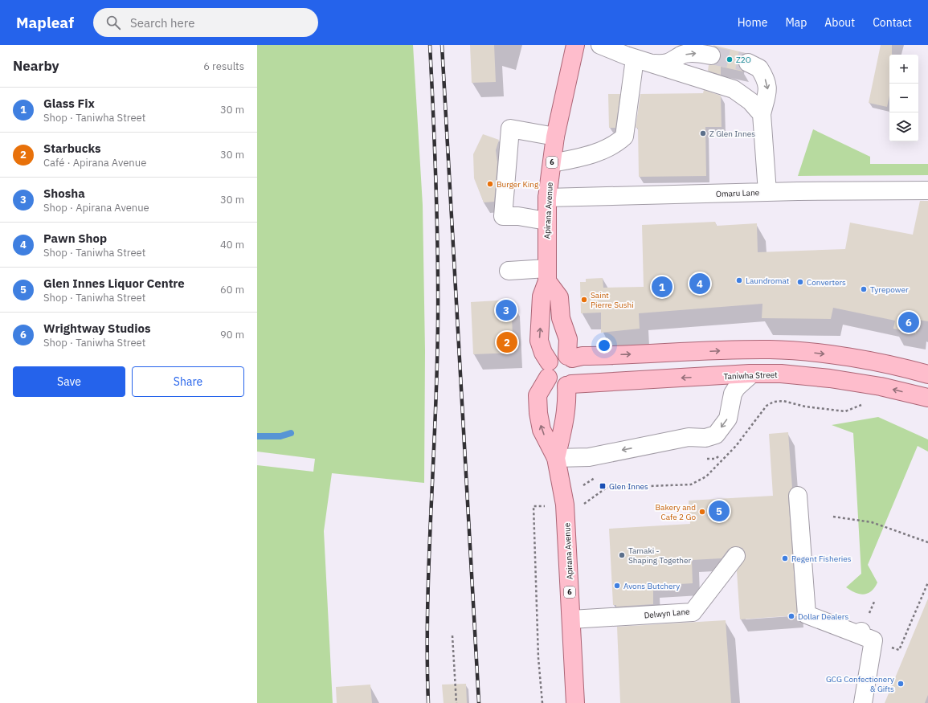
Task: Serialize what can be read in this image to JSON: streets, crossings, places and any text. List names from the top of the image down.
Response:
{
  "streets": {
    "main road": ["6", "Apirana Avenue", "Taniwha Street"],
    "street": ["Omaru Lane", "Delwyn Lane"]
  },
  "crossings": [
    ["Omaru Lane", "Apirana Avenue"],
    ["Apirana Avenue", "Taniwha Street"],
    ["Apirana Avenue", "Delwyn Lane"]
  ],
  "places": {
    "other": [
      "Z2O",
      "Z Glen Innes",
      "Burger King",
      "Laundromat",
      "Converters",
      "Tyrepower",
      "Saint Pierre Sushi",
      "Bakery and Cafe 2 Go",
      "Tamaki - Shaping Together",
      "Regent Fisheries",
      "Avons Butchery",
      "Dollar Dealers",
      "GCG Confectionery & Gifts"
    ],
    "transit": ["Glen Innes"]
  },
  "page": {
    "header": "Mapleaf",
    "search": "Search here",
    "nav": [
      "Home",
      "Map",
      "About",
      "Contact"
    ],
    "heading": ["Nearby", "6 results"],
    "map_buttons": ["+", "−"],
    "list": [
      {
        "mark": "1",
        "name": "Glass Fix",
        "note": "Shop · Taniwha Street",
        "value": "30 m"
      },
      {
        "mark": "2",
        "name": "Starbucks",
        "note": "Café · Apirana Avenue",
        "value": "30 m"
      },
      {
        "mark": "3",
        "name": "Shosha",
        "note": "Shop · Apirana Avenue",
        "value": "30 m"
      },
      {
        "mark": "4",
        "name": "Pawn Shop",
        "note": "Shop · Taniwha Street",
        "value": "40 m"
      },
      {
        "mark": "5",
        "name": "Glen Innes Liquor Centre",
        "note": "Shop · Taniwha Street",
        "value": "60 m"
      },
      {
        "mark": "6",
        "name": "Wrightway Studios",
        "note": "Shop · Taniwha Street",
        "value": "90 m"
      }
    ],
    "pins": [
      "4",
      "1",
      "3",
      "6",
      "2",
      "5"
    ],
    "buttons": ["Save", "Share"]
  }
}
